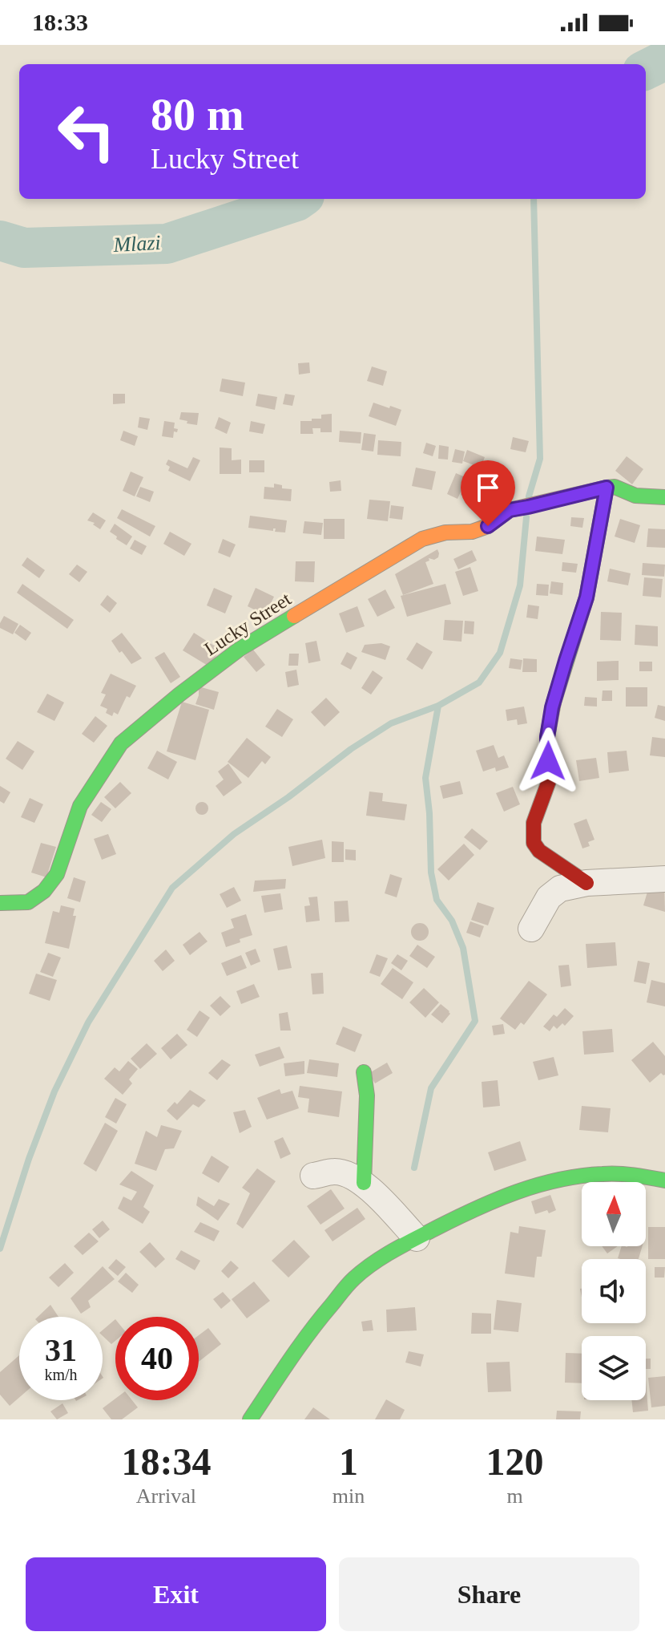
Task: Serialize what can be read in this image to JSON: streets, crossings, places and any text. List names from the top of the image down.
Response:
{
  "streets": {
    "street": ["Lucky Street"]
  },
  "water": ["Mlazi"],
  "north": "top",
  "page": {
    "status": "18:33",
    "turn": ["80 m", "Lucky Street"],
    "speed": "31 km/h",
    "limit": "40",
    "eta": [
      "18:34",
      "Arrival",
      "1",
      "min",
      "120",
      "m"
    ],
    "buttons": ["Exit", "Share"]
  }
}
